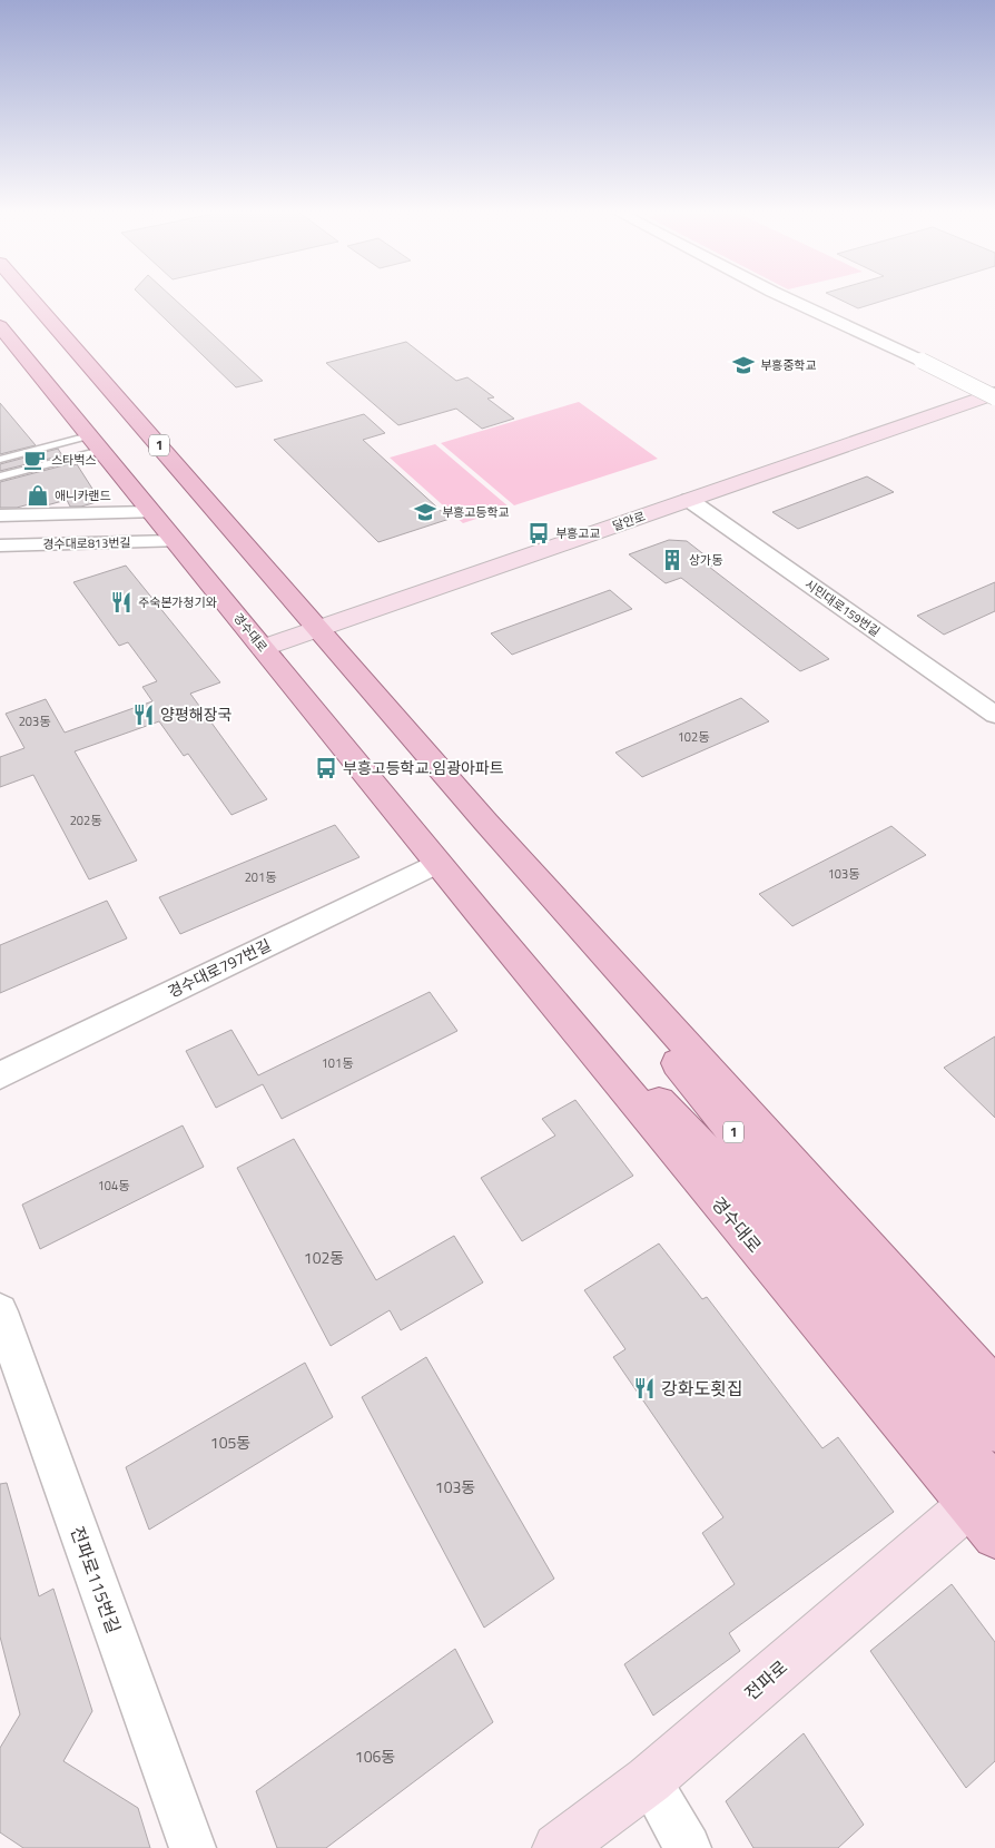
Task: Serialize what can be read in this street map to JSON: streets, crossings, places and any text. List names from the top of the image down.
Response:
{
  "streets": {
    "main road": ["1", "경수대로"],
    "street": [
      "달안로",
      "경수대로813번길",
      "시민대로159번길",
      "경수대로797번길",
      "전파로115번길",
      "전파로"
    ]
  },
  "crossings": [
    ["1", "달안로"],
    ["달안로", "시민대로159번길"],
    ["달안로", "경수대로"],
    ["경수대로813번길", "경수대로"],
    ["경수대로", "경수대로797번길"],
    ["경수대로", "전파로"]
  ],
  "places": {
    "school or university": ["부흥중학교", "부흥고등학교"],
    "cafe": ["스타벅스"],
    "shop": ["애니카랜드"],
    "bus stop": ["부흥고교", "부흥고등학교.임광아파트"],
    "building": ["상가동"],
    "restaurant": ["주숙본가청기와", "양평해장국", "강화도횟집"]
  },
  "house_numbers": [
    "203동",
    "102동",
    "202동",
    "103동",
    "201동",
    "101동",
    "104동",
    "102동",
    "105동",
    "103동",
    "106동"
  ]
}
